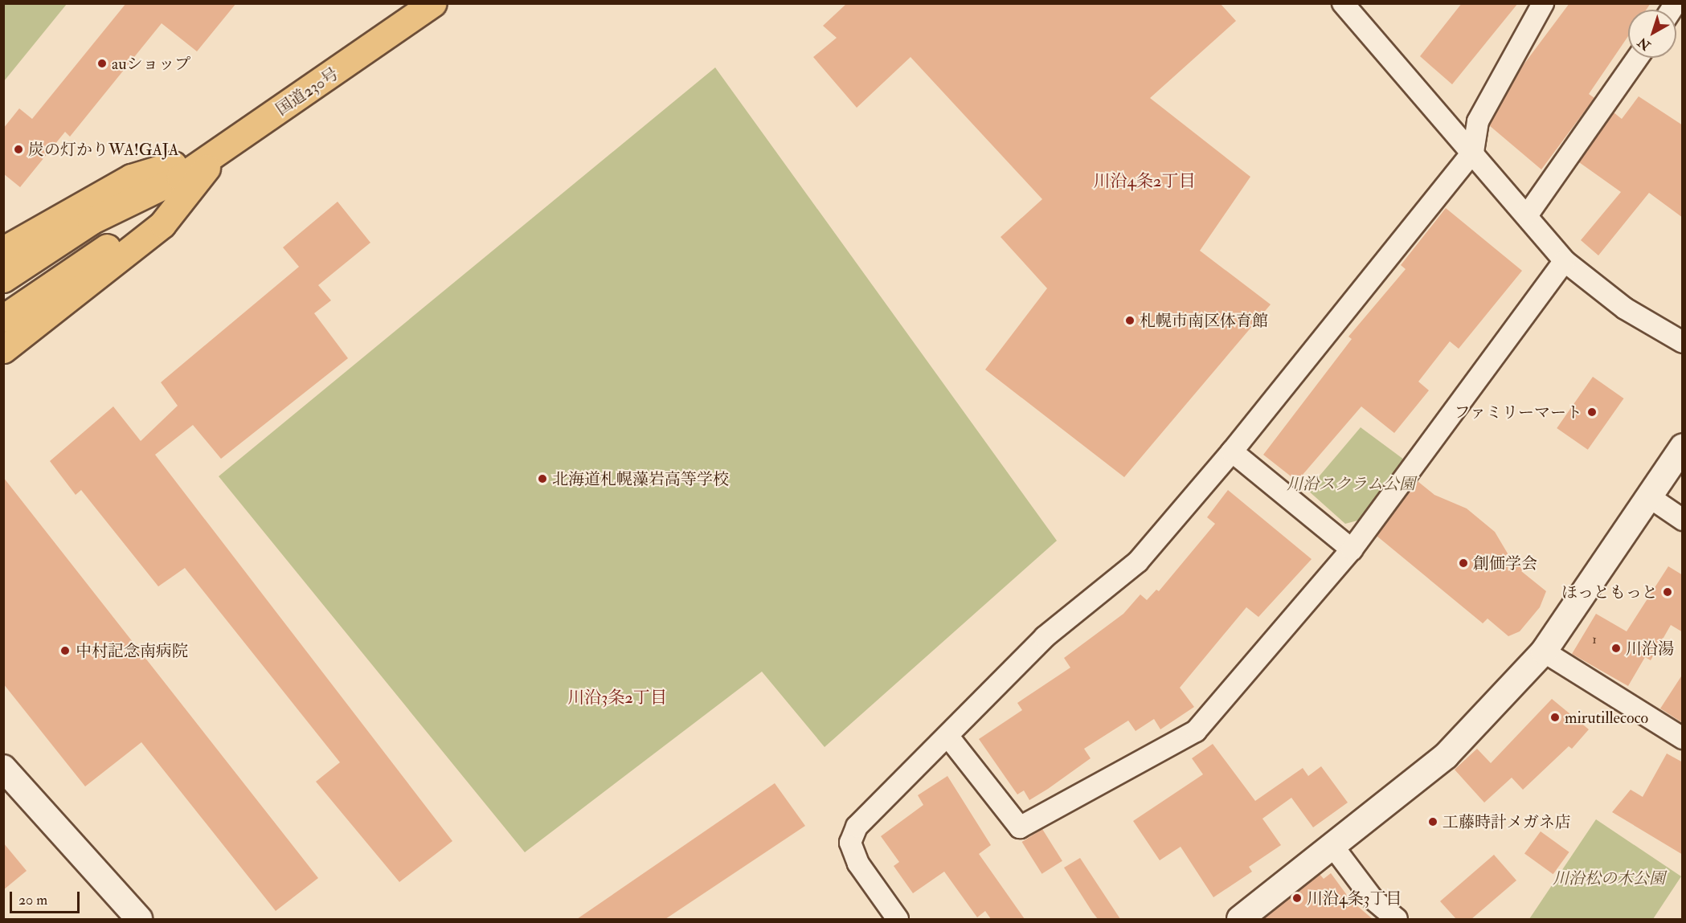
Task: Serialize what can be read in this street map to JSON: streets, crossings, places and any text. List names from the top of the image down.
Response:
{
  "streets": {
    "highway": ["国道230号"]
  },
  "districts": ["川沿4条2丁目", "川沿3条2丁目"],
  "parks": ["川沿スクラム公園", "川沿松の木公園"],
  "places": [
    "auショップ",
    "炭の灯かりWA!GAJA",
    "札幌市南区体育館",
    "ファミリーマート",
    "北海道札幌藻岩高等学校",
    "創価学会",
    "ほっともっと",
    "川沿湯",
    "中村記念南病院",
    "mirutillecoco",
    "工藤時計メガネ店",
    "川沿4条3丁目"
  ],
  "house_numbers": ["1"],
  "scale_bar": "20 m",
  "north": "bottom left"
}
